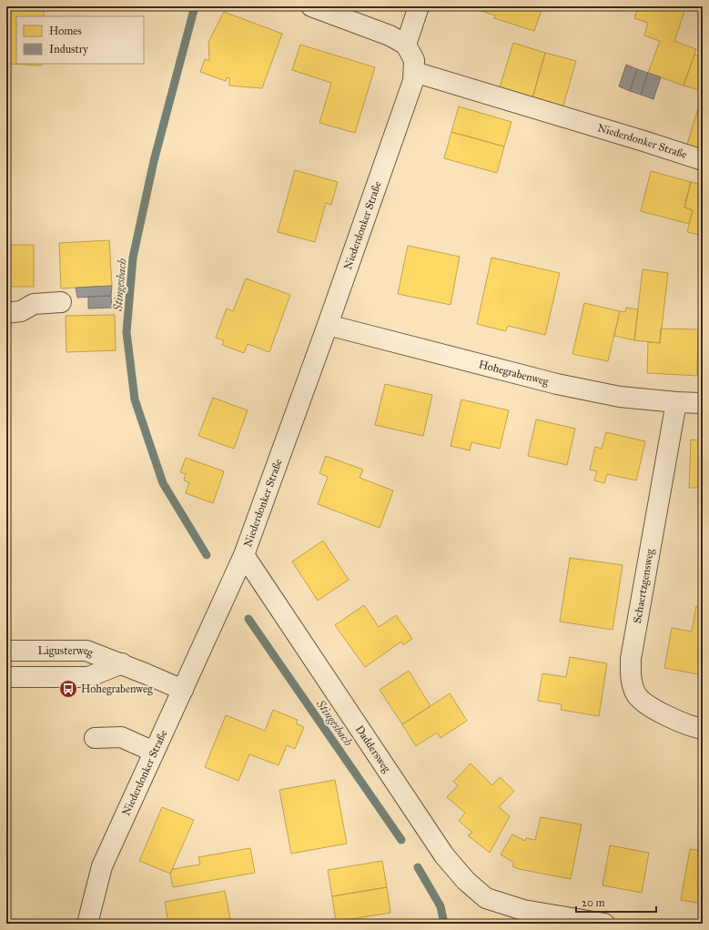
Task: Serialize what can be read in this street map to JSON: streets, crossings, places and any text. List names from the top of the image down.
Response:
{
  "streets": {
    "street": [
      "Niederdonker Straße",
      "Hohegrabenweg",
      "Schaertzgensweg",
      "Ligusterweg",
      "Daddersweg"
    ]
  },
  "crossings": [
    ["Niederdonker Straße", "Hohegrabenweg"],
    ["Niederdonker Straße", "Ligusterweg"],
    ["Niederdonker Straße", "Daddersweg"],
    ["Hohegrabenweg", "Schaertzgensweg"]
  ],
  "water": ["Stingesbach"],
  "places": {
    "bus stop": ["Hohegrabenweg"]
  },
  "legend": ["Homes", "Industry"],
  "scale_bar": "20 m"
}
